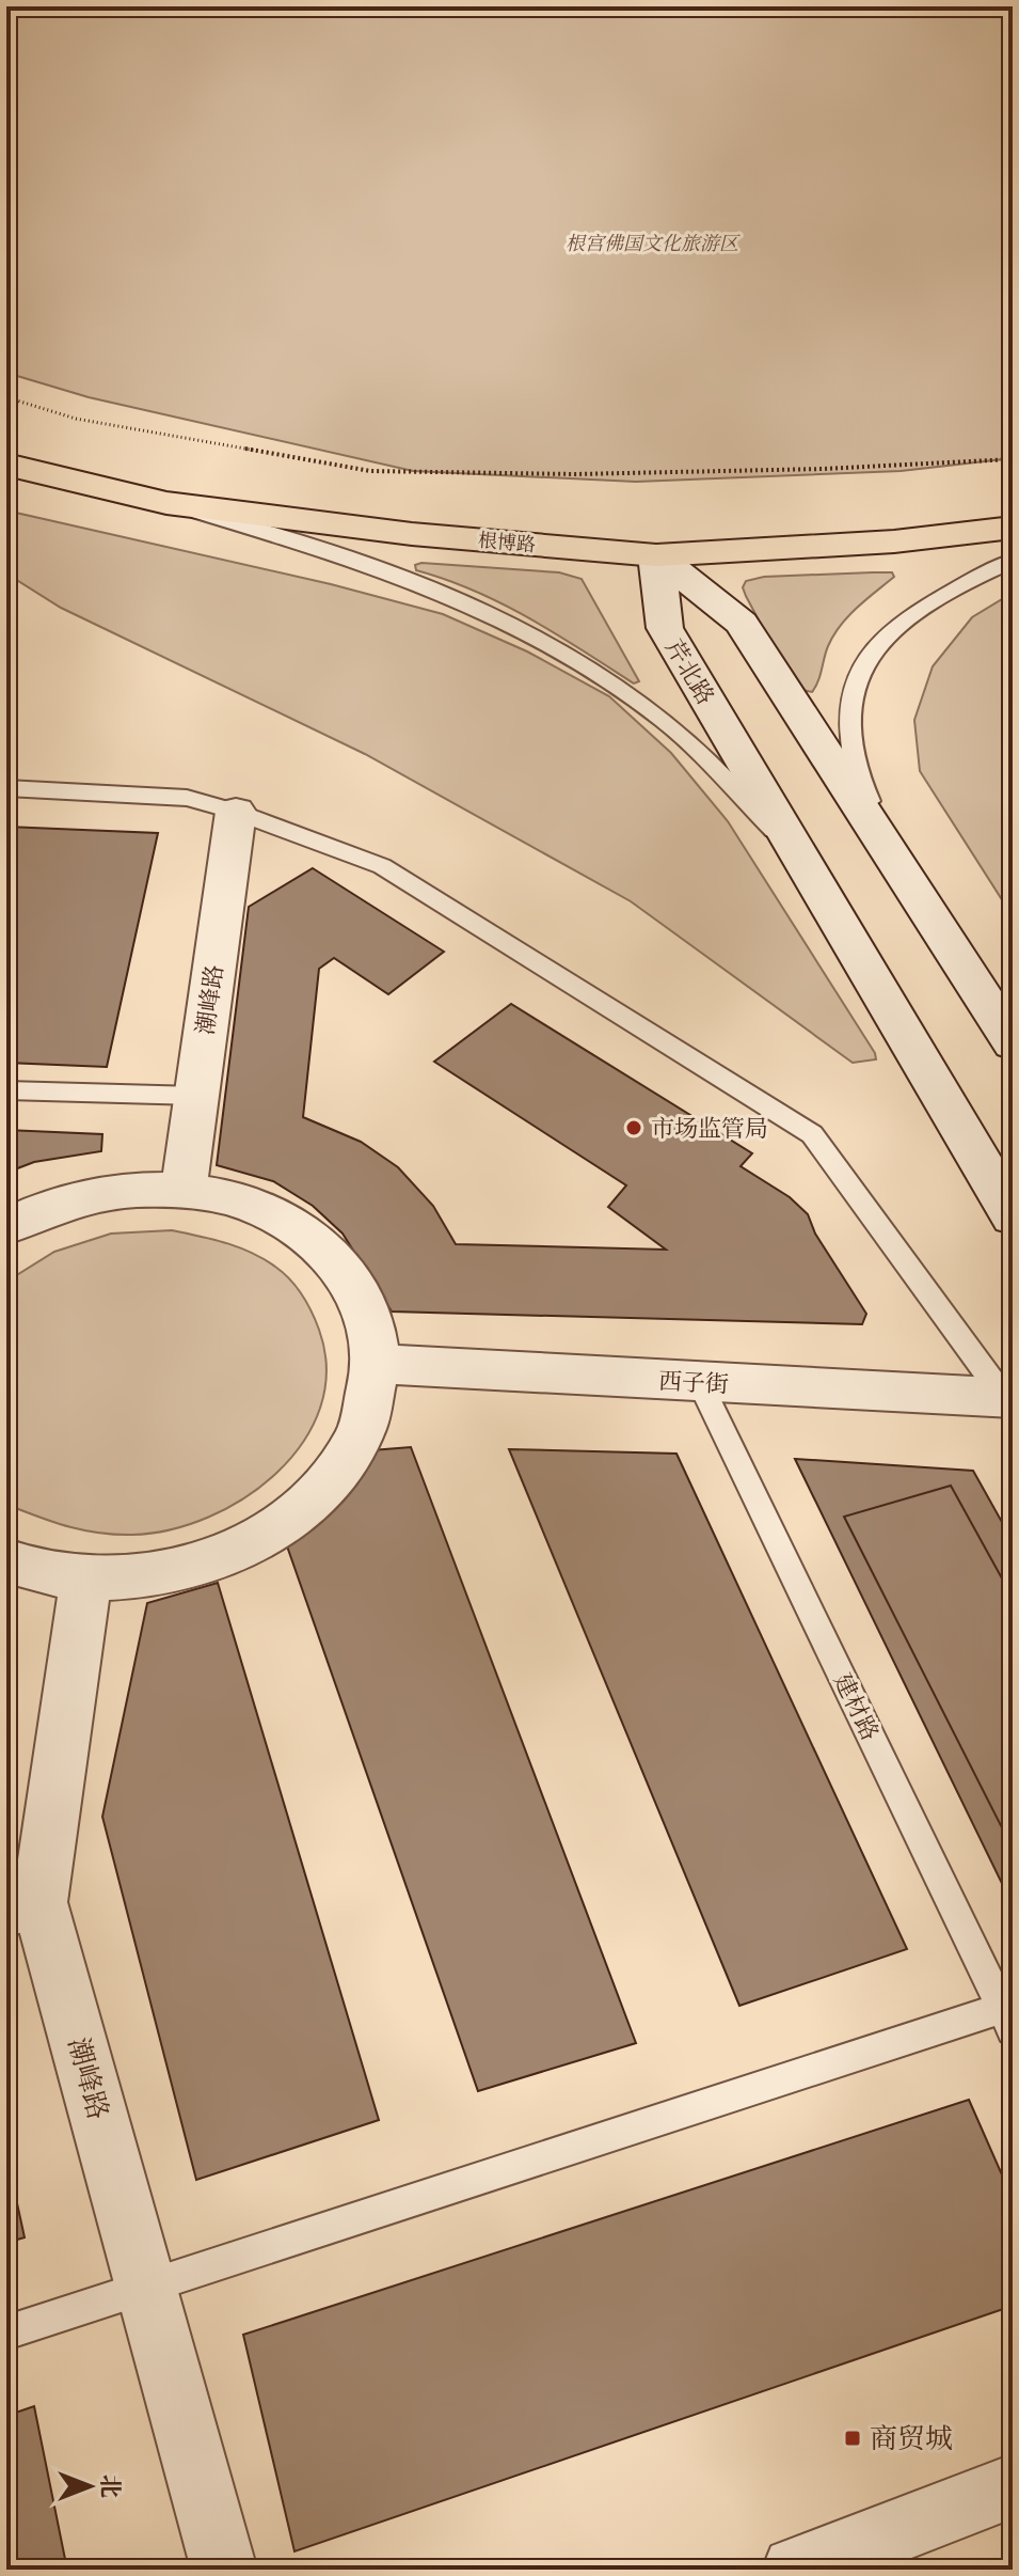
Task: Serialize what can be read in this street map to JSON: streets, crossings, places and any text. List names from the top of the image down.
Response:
{
  "streets": {
    "highway": ["根博路"],
    "street": ["芹北路", "潮峰路", "西子街"],
    "lane": ["建材路"]
  },
  "crossings": [
    ["根博路", "芹北路"],
    ["西子街", "建材路"]
  ],
  "parks": ["根宫佛国文化旅游区"],
  "places": {
    "other": ["市场监管局"],
    "transit": ["商贸城"]
  },
  "north": "right"
}
